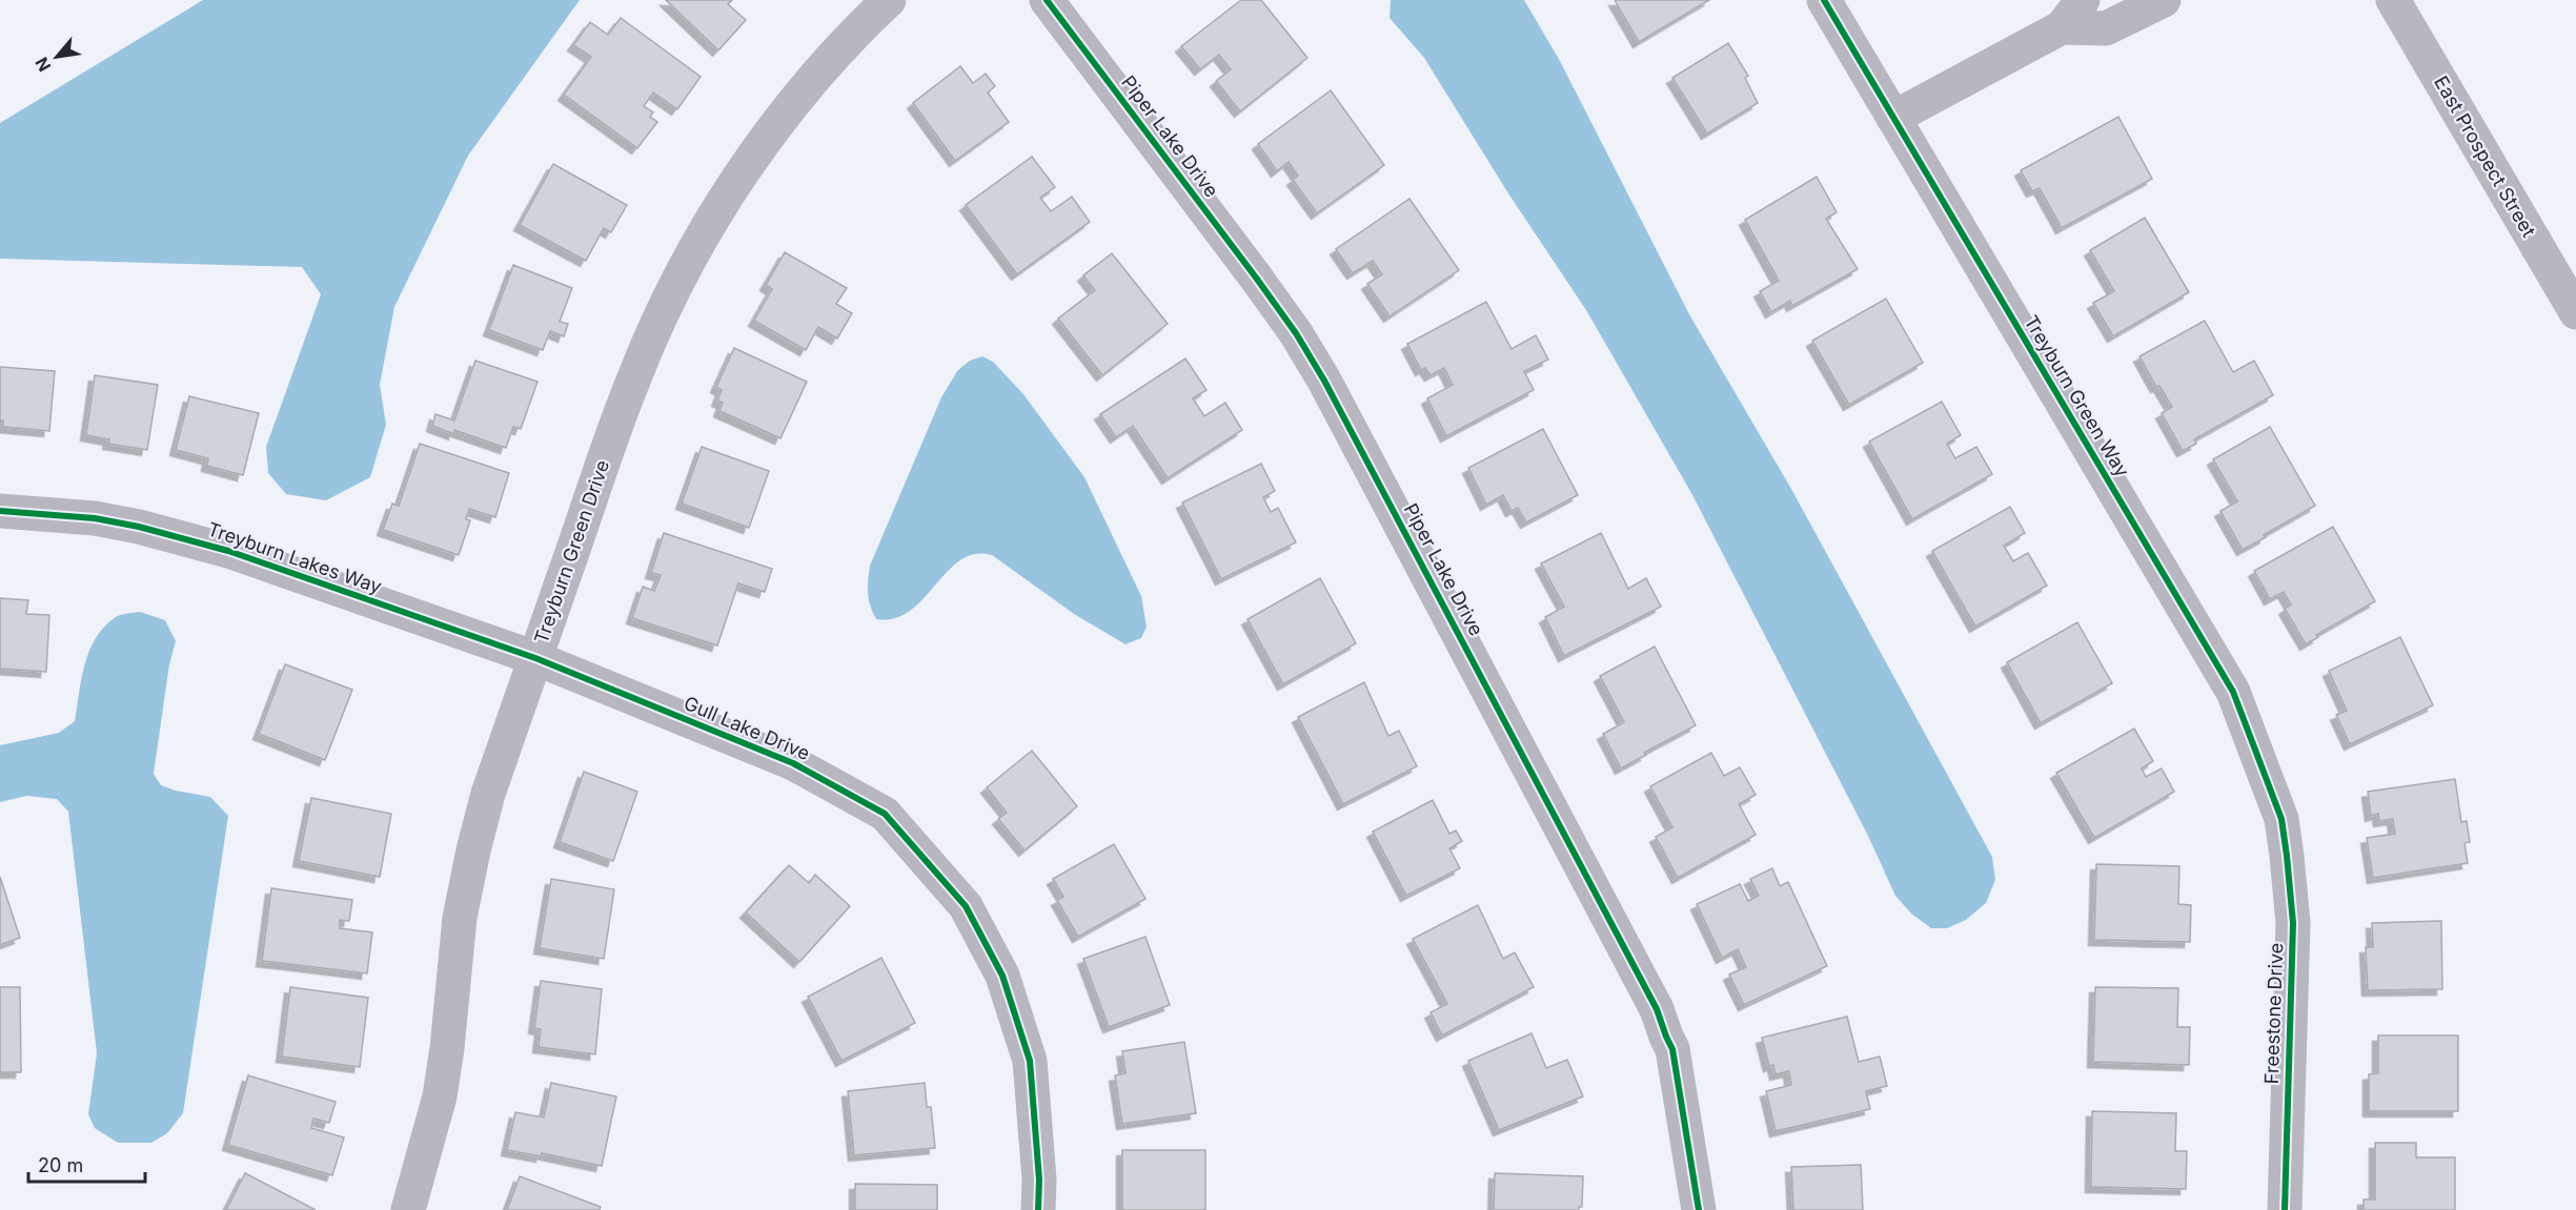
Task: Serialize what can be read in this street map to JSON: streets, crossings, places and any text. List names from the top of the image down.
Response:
{
  "streets": {
    "street": [
      "Piper Lake Drive",
      "East Prospect Street",
      "Treyburn Green Way",
      "Treyburn Green Drive",
      "Treyburn Lakes Way",
      "Gull Lake Drive",
      "Freestone Drive"
    ]
  },
  "crossings": [
    ["Treyburn Green Way", "Freestone Drive"],
    ["Treyburn Green Drive", "Treyburn Lakes Way"],
    ["Treyburn Green Drive", "Gull Lake Drive"],
    ["Treyburn Lakes Way", "Gull Lake Drive"]
  ],
  "scale_bar": "20 m",
  "north": "bottom left"
}
